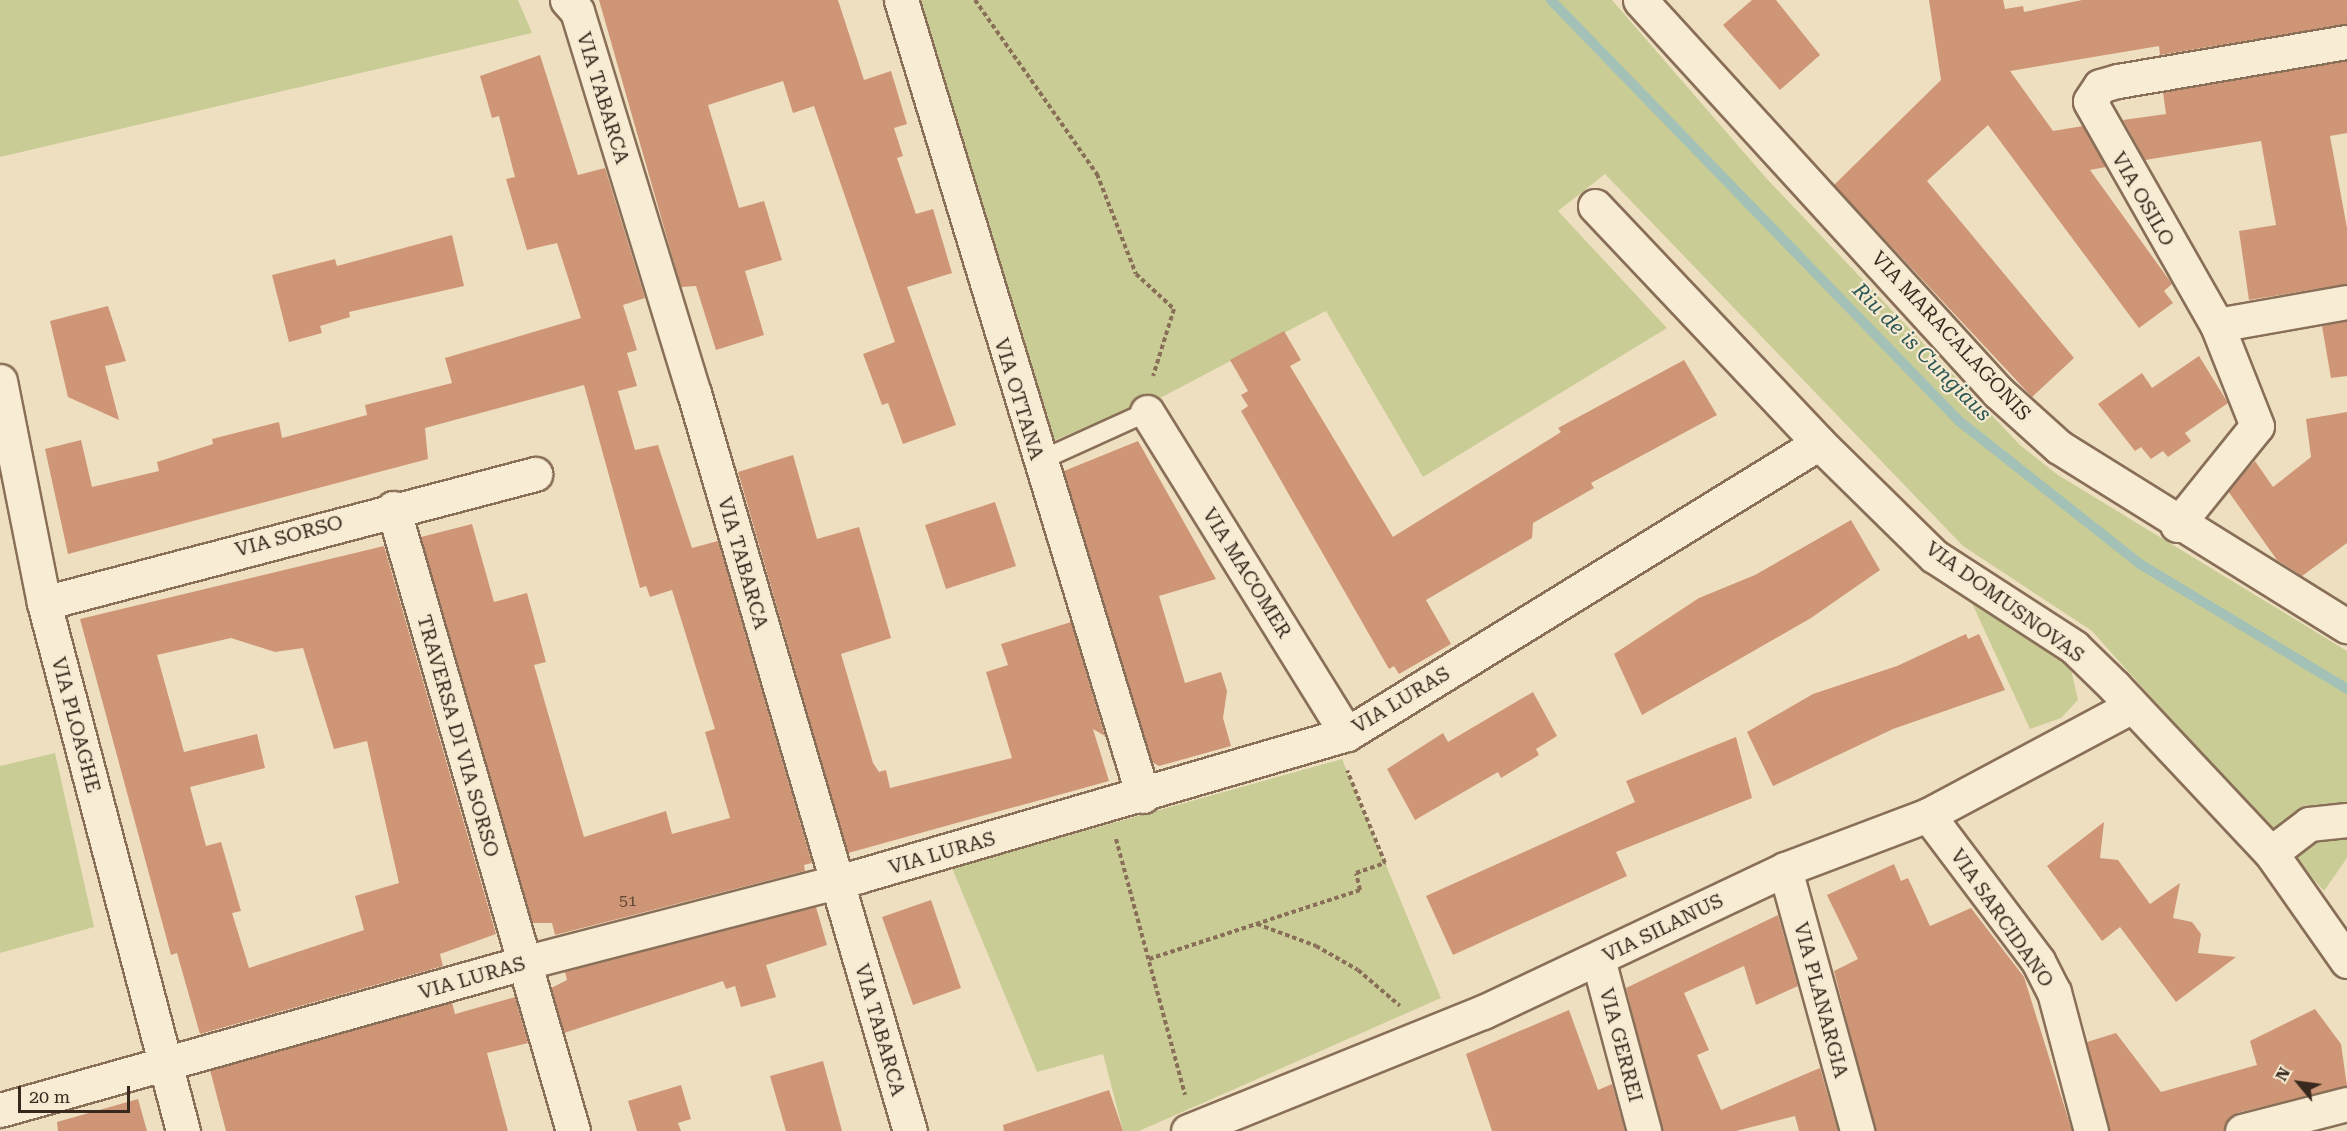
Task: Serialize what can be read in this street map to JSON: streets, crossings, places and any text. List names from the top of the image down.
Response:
{
  "streets": {
    "street": [
      "VIA TABARCA",
      "VIA OSILO",
      "VIA MARACALAGONIS",
      "VIA OTTANA",
      "VIA SORSO",
      "VIA MACOMER",
      "VIA DOMUSNOVAS",
      "VIA LURAS",
      "VIA PLOAGHE",
      "TRAVERSA DI VIA SORSO",
      "VIA SARCIDANO",
      "VIA SILANUS",
      "VIA PLANARGIA",
      "VIA GERREI"
    ]
  },
  "crossings": [
    ["VIA TABARCA", "VIA LURAS"],
    ["VIA OSILO", "VIA MARACALAGONIS"],
    ["VIA OTTANA", "VIA LURAS"],
    ["VIA SORSO", "VIA PLOAGHE"],
    ["VIA SORSO", "TRAVERSA DI VIA SORSO"],
    ["VIA MACOMER", "VIA LURAS"],
    ["VIA DOMUSNOVAS", "VIA LURAS"],
    ["VIA DOMUSNOVAS", "VIA SILANUS"],
    ["VIA LURAS", "VIA PLOAGHE"],
    ["VIA LURAS", "TRAVERSA DI VIA SORSO"],
    ["VIA SARCIDANO", "VIA SILANUS"],
    ["VIA SILANUS", "VIA PLANARGIA"],
    ["VIA SILANUS", "VIA GERREI"]
  ],
  "water": ["Riu de is Cungiaus"],
  "house_numbers": ["51"],
  "scale_bar": "20 m",
  "north": "top left"
}
